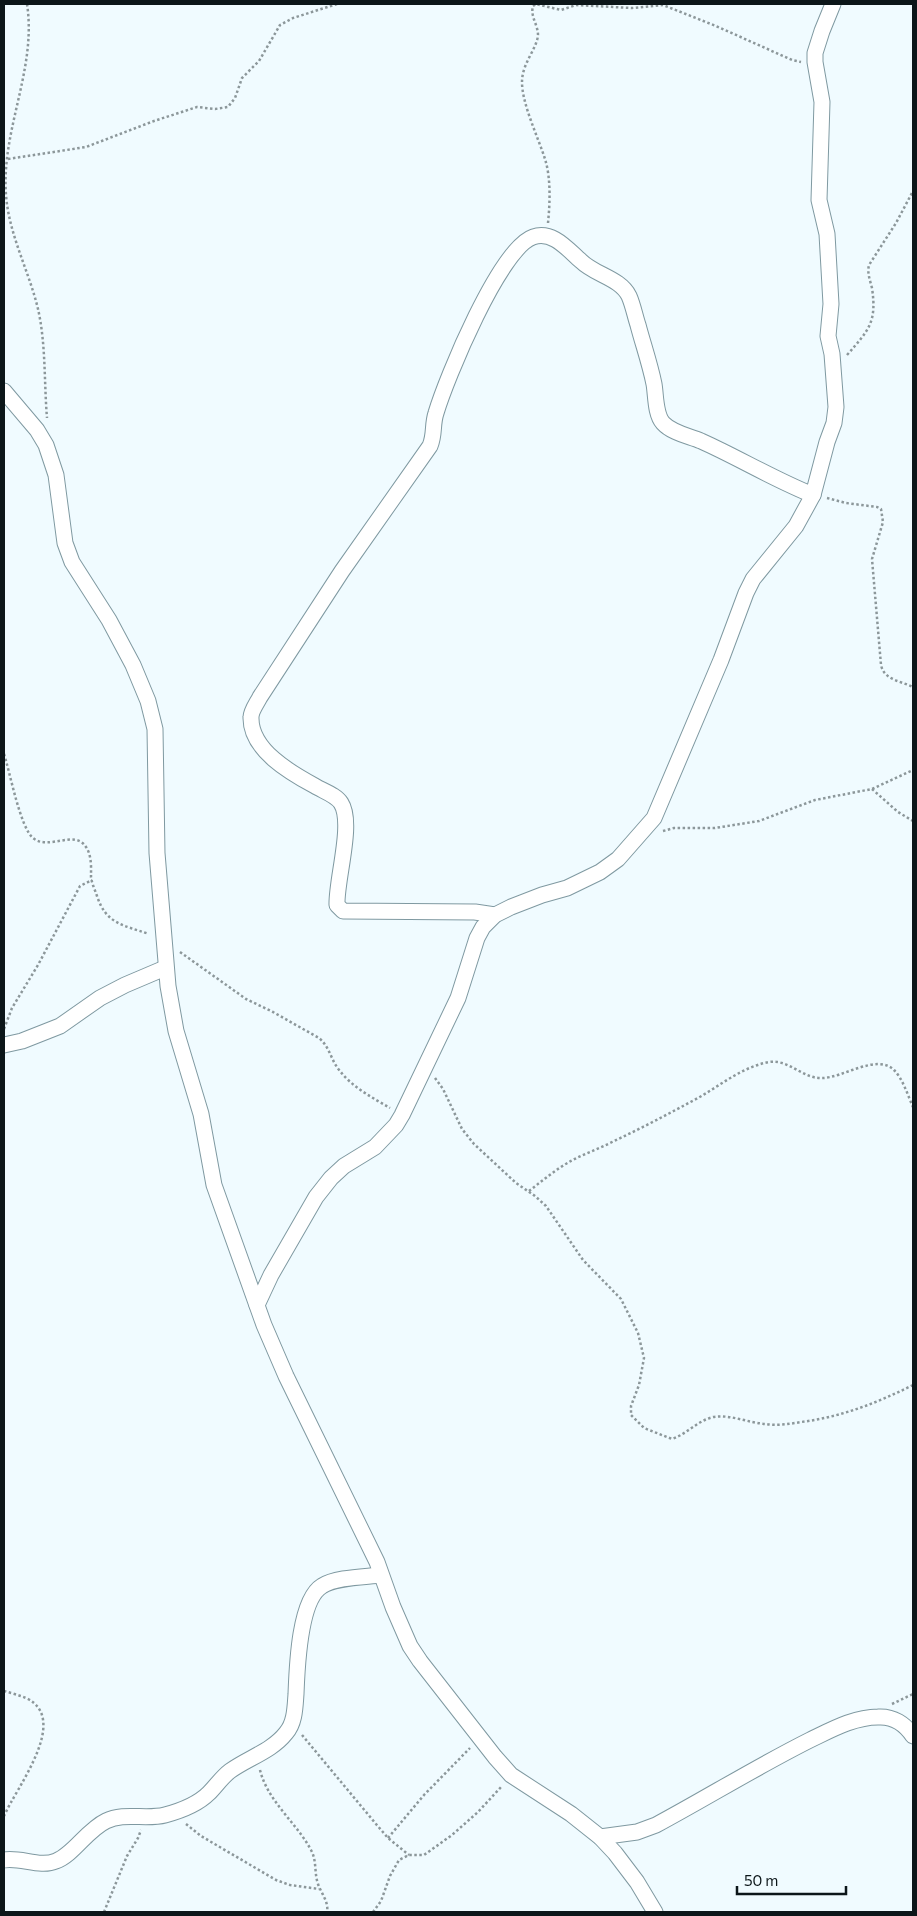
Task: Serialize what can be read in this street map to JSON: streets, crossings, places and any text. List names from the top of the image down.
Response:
{
  "scale_bar": "50 m"
}
